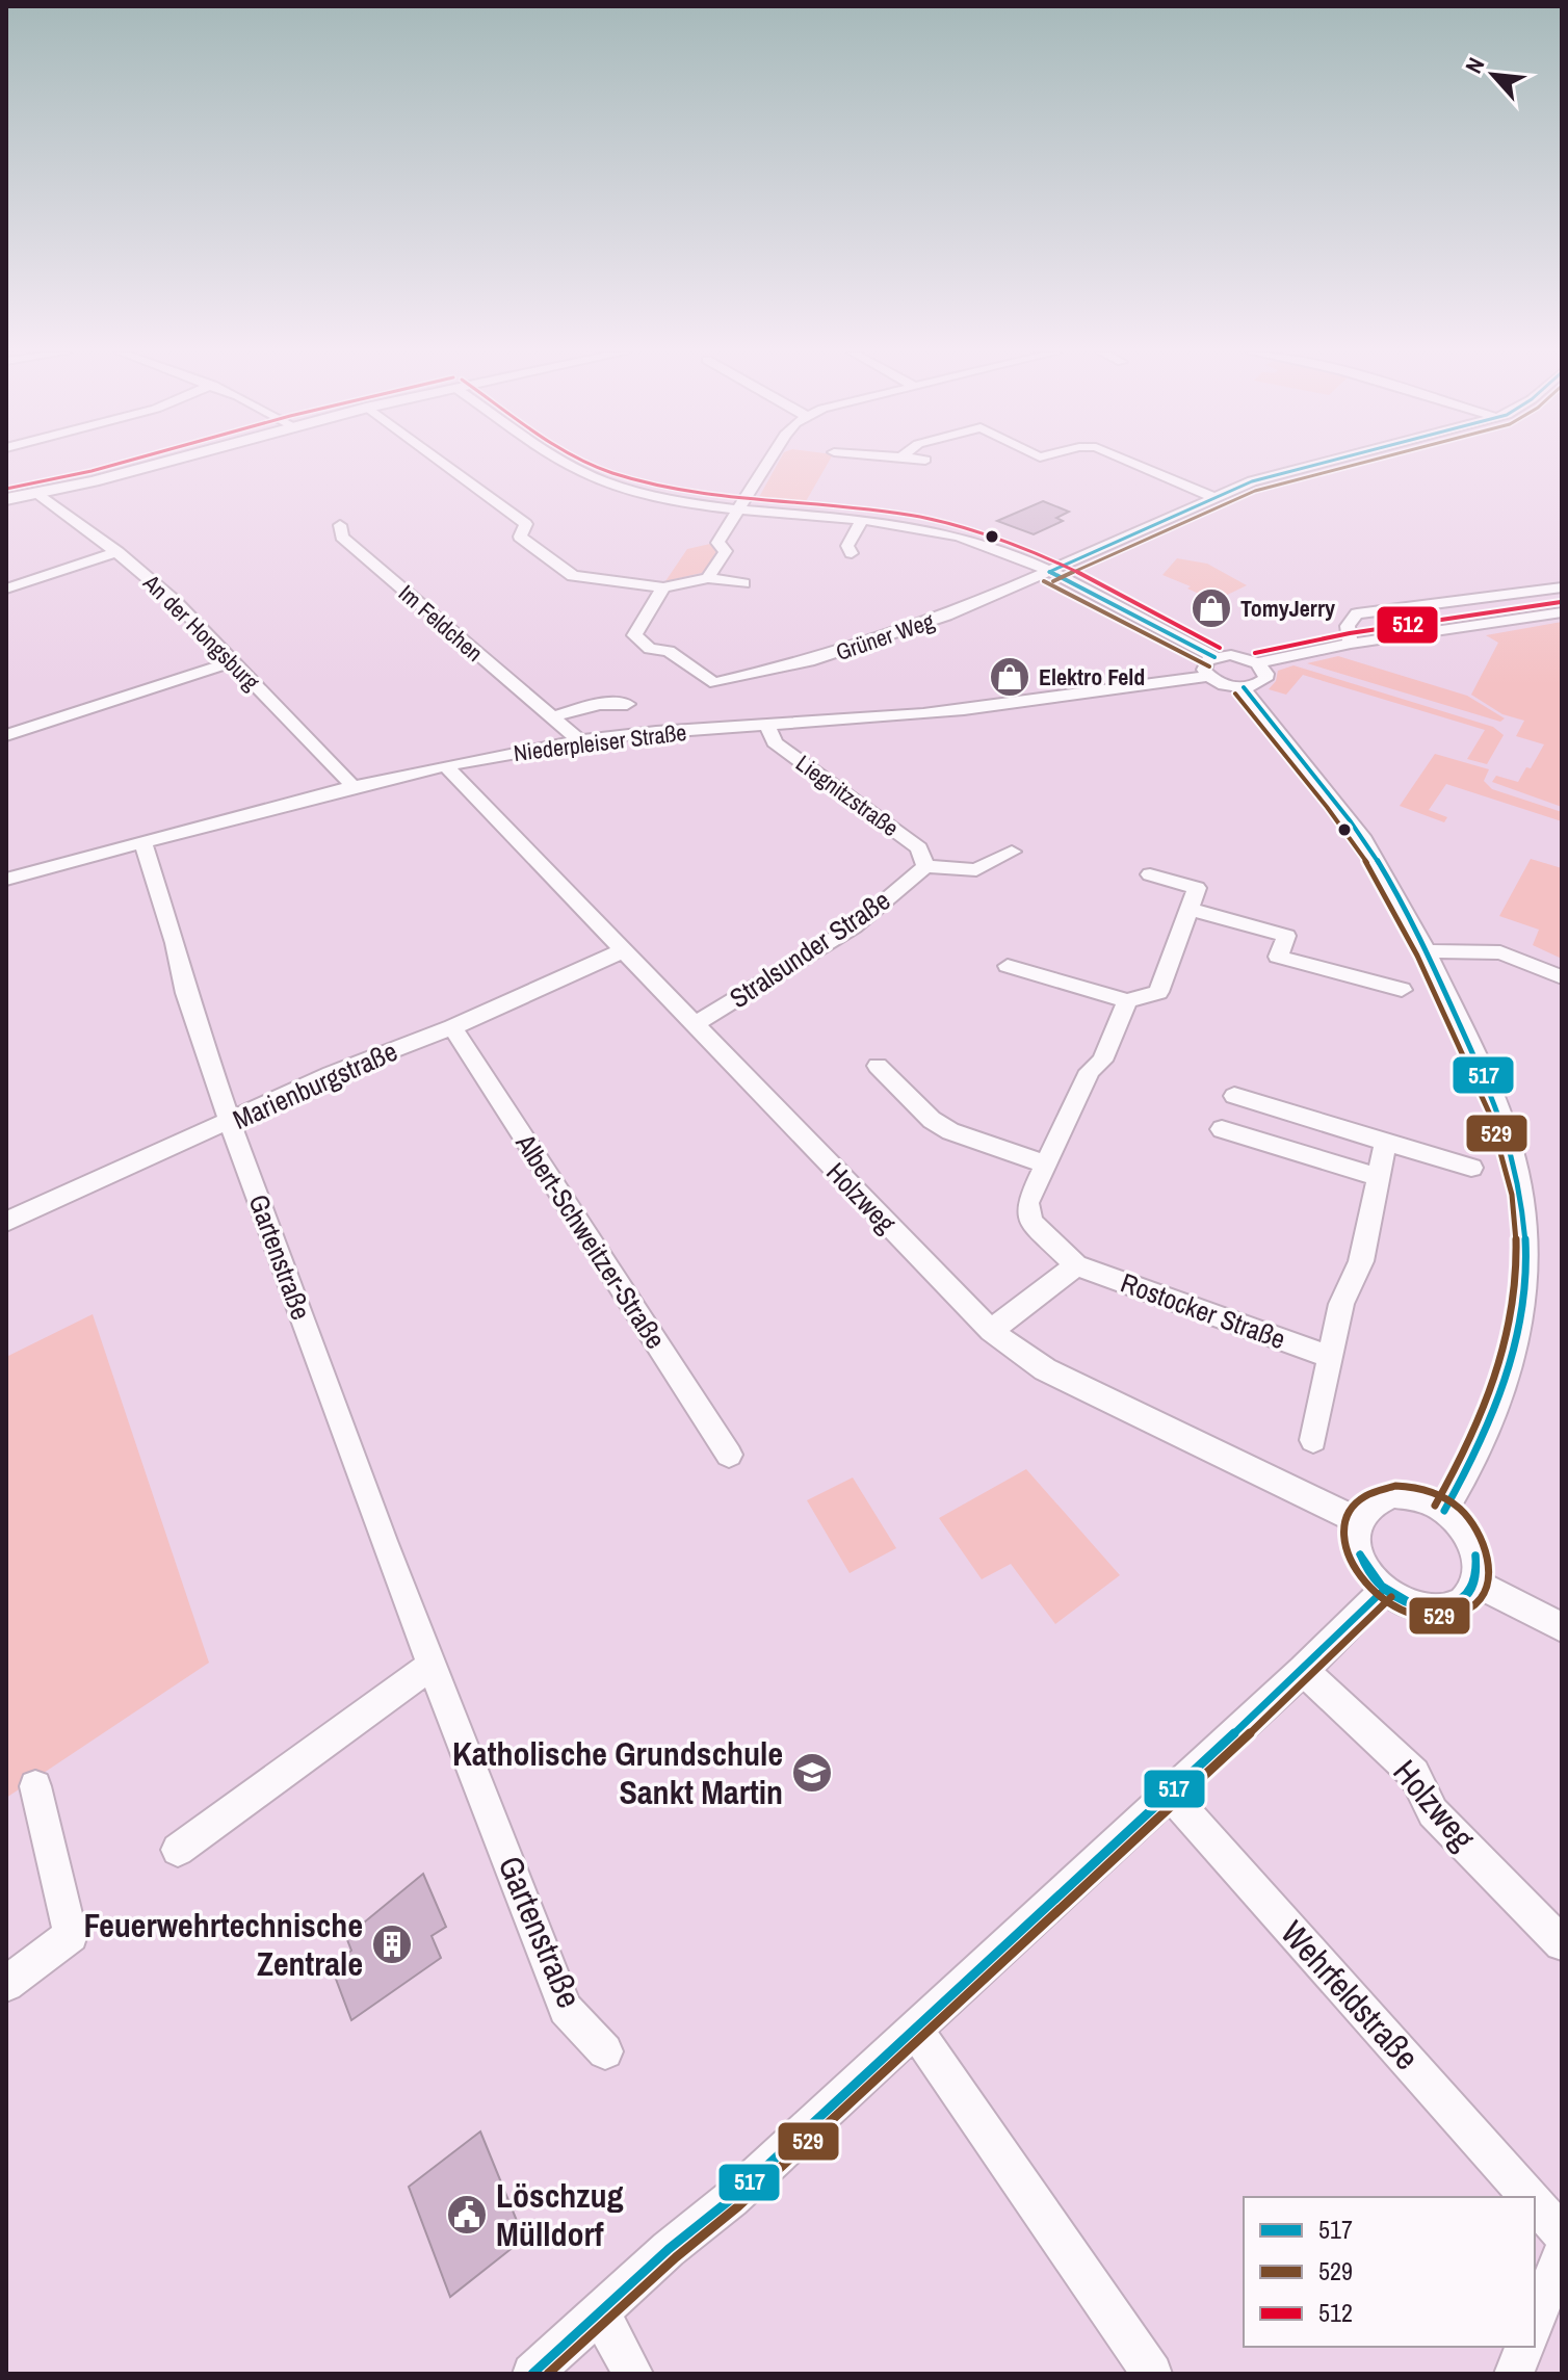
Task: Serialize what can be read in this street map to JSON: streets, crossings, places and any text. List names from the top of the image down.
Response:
{
  "streets": {
    "street": [
      "Im Feldchen",
      "An der Hongsburg",
      "Grüner Weg",
      "Niederpleiser Straße",
      "Liegnitzstraße",
      "Stralsunder Straße",
      "Marienburgstraße",
      "Holzweg",
      "Albert-Schweitzer-Straße",
      "Gartenstraße",
      "Rostocker Straße",
      "Wehrfeldstraße"
    ]
  },
  "crossings": [
    ["Im Feldchen", "Niederpleiser Straße"],
    ["An der Hongsburg", "Niederpleiser Straße"],
    ["Niederpleiser Straße", "Liegnitzstraße"],
    ["Niederpleiser Straße", "Holzweg"],
    ["Niederpleiser Straße", "Gartenstraße"],
    ["Liegnitzstraße", "Stralsunder Straße"],
    ["Stralsunder Straße", "Holzweg"],
    ["Marienburgstraße", "Holzweg"],
    ["Marienburgstraße", "Albert-Schweitzer-Straße"],
    ["Marienburgstraße", "Gartenstraße"]
  ],
  "places": {
    "shop": ["TomyJerry", "Elektro Feld"],
    "school or university": ["Katholische Grundschule Sankt Martin"],
    "building": ["Feuerwehrtechnische Zentrale"],
    "public building": ["Löschzug Mülldorf"]
  },
  "lines": ["transit line 517", "transit line 529", "transit line 512"],
  "legend": ["517", "529", "512"],
  "north": "top left"
}
